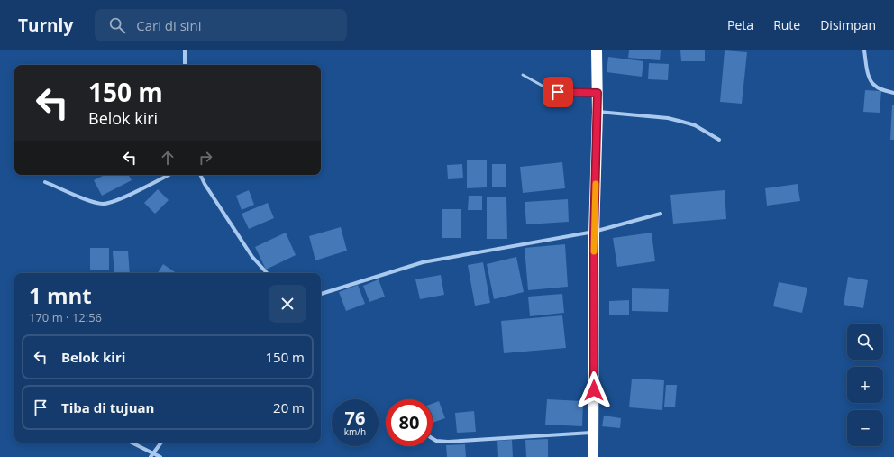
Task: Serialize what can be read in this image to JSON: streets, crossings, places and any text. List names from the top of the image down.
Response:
{
  "page": {
    "header": "Turnly",
    "search": "Cari di sini",
    "nav": ["Peta", "Rute", "Disimpan"],
    "turn": ["150 m", "Belok kiri"],
    "heading": ["1 mnt", "170 m · 12:56"],
    "map_buttons": ["+", "−"],
    "list": [
      {
        "name": "Belok kiri",
        "value": "150 m"
      },
      {
        "name": "Tiba di tujuan",
        "value": "20 m"
      }
    ],
    "speed": "76 km/h",
    "limit": "80"
  }
}
